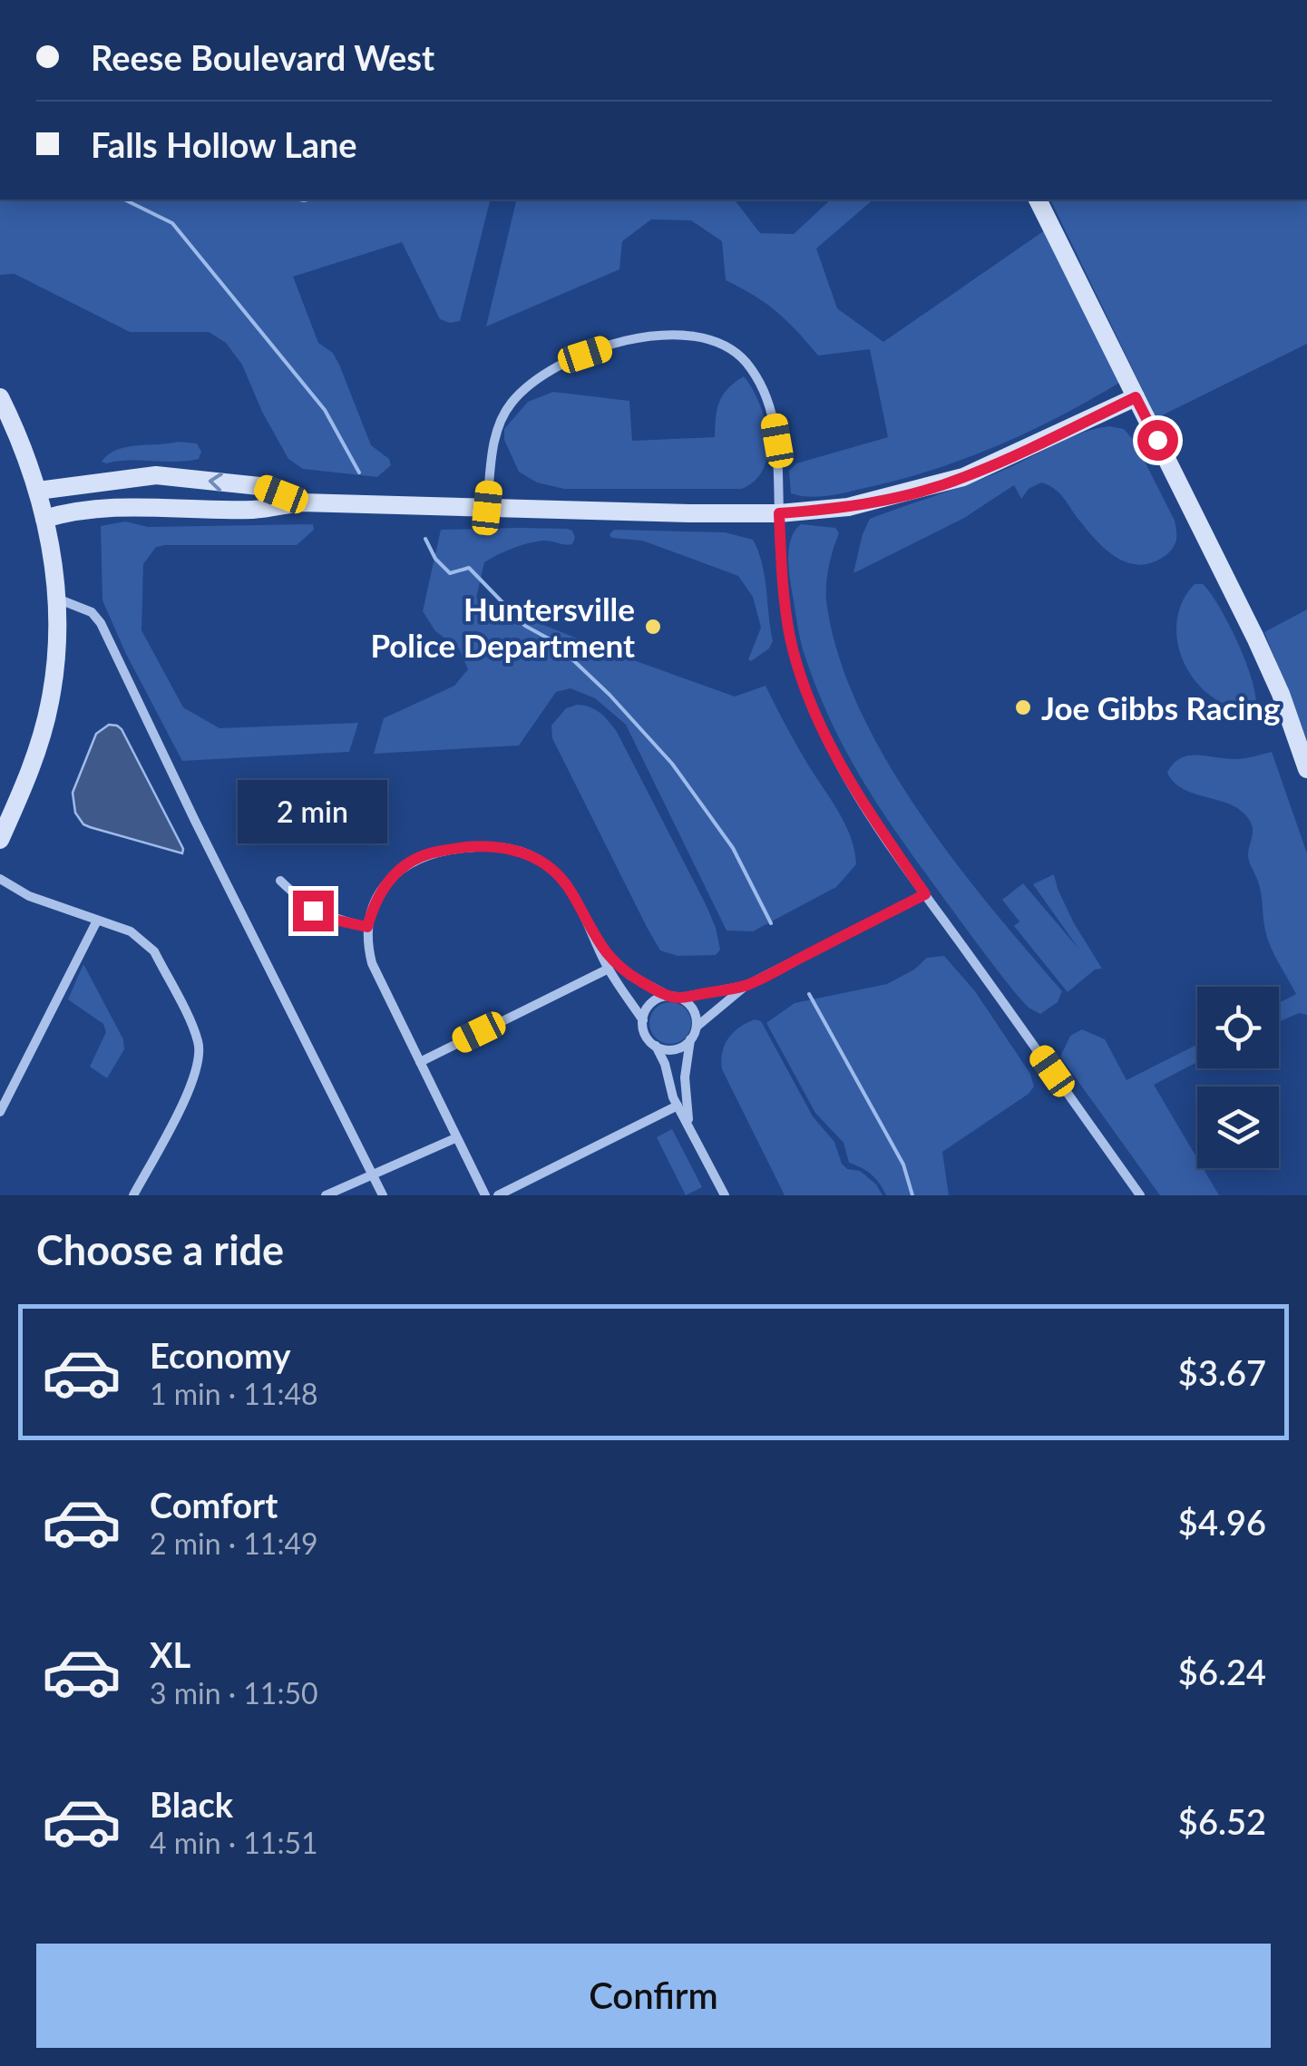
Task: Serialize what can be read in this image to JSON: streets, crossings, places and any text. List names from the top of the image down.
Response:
{
  "places": ["Huntersville Police Department", "Joe Gibbs Racing"],
  "page": {
    "banner": ["Reese Boulevard West", "Falls Hollow Lane"],
    "bubble": "2 min",
    "heading": "Choose a ride",
    "list": [
      {
        "name": "Economy",
        "note": "1 min · 11:48",
        "value": "$3.67"
      },
      {
        "name": "Comfort",
        "note": "2 min · 11:49",
        "value": "$4.96"
      },
      {
        "name": "XL",
        "note": "3 min · 11:50",
        "value": "$6.24"
      },
      {
        "name": "Black",
        "note": "4 min · 11:51",
        "value": "$6.52"
      }
    ],
    "buttons": "Confirm"
  }
}
